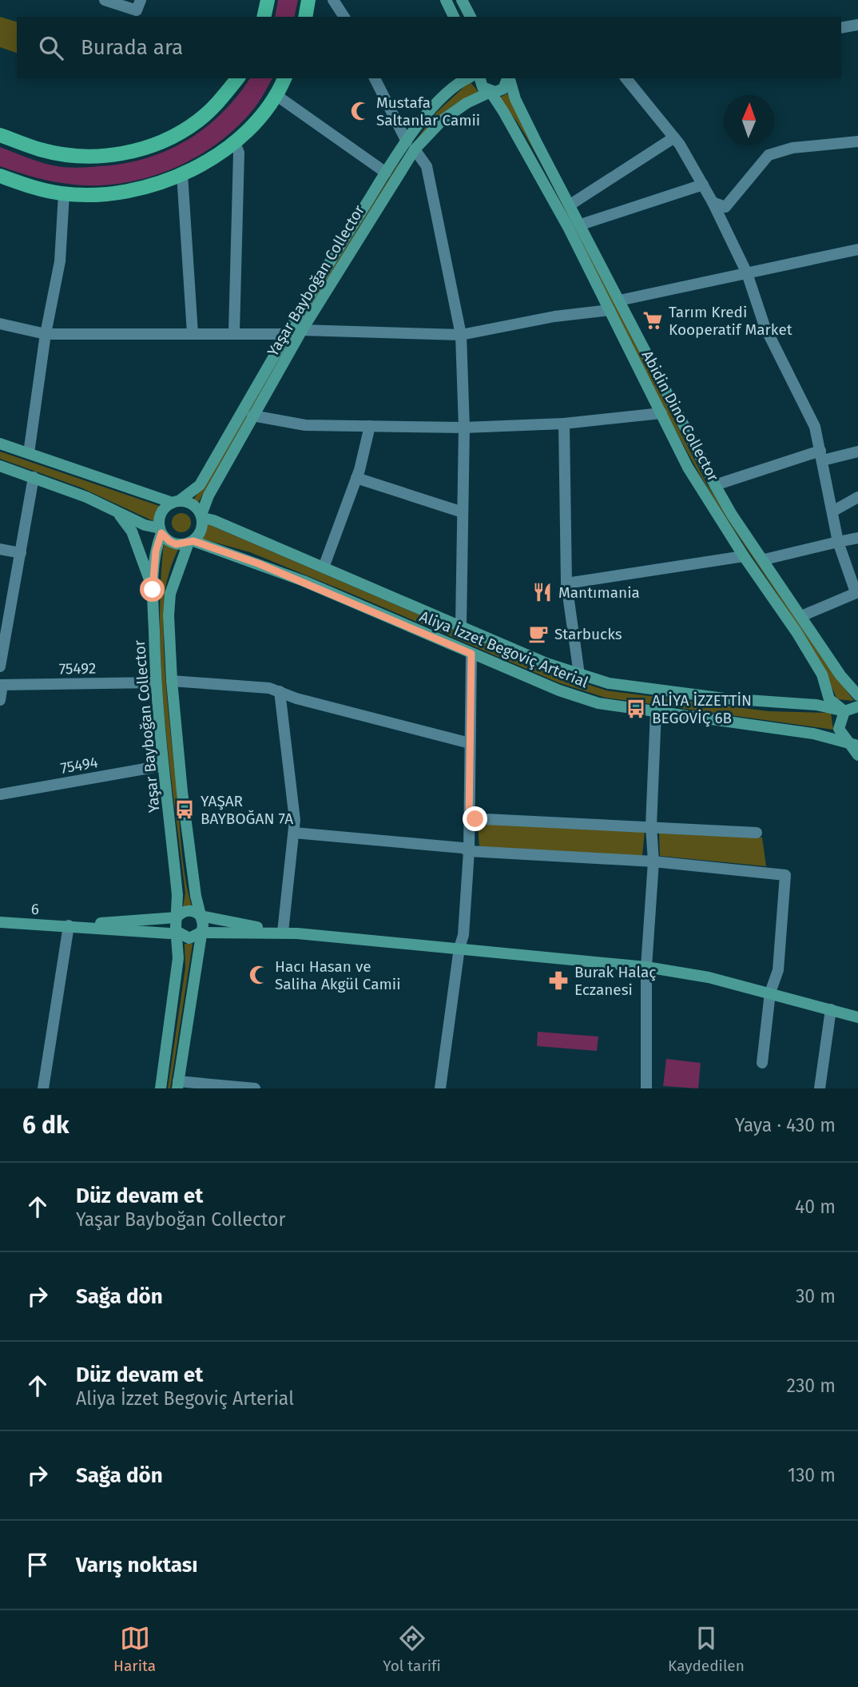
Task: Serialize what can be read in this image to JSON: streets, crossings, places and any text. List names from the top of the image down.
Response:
{
  "streets": {
    "main road": [
      "Yaşar Bayboğan Collector",
      "Abidin Dino Collector",
      "Aliya İzzet Begoviç Arterial",
      "6"
    ],
    "street": ["75492", "75494"]
  },
  "crossings": [
    ["Yaşar Bayboğan Collector", "Abidin Dino Collector"],
    ["Yaşar Bayboğan Collector", "Aliya İzzet Begoviç Arterial"],
    ["Yaşar Bayboğan Collector", "75492"],
    ["Yaşar Bayboğan Collector", "75494"],
    ["Abidin Dino Collector", "Aliya İzzet Begoviç Arterial"]
  ],
  "places": {
    "mosque": ["Mustafa Saltanlar Camii", "Hacı Hasan ve Saliha Akgül Camii"],
    "supermarket": ["Tarım Kredi Kooperatif Market"],
    "restaurant": ["Mantımania"],
    "cafe": ["Starbucks"],
    "bus stop": ["ALİYA İZZETTİN BEGOVİÇ 6B", "YAŞAR BAYBOĞAN 7A"],
    "pharmacy": ["Burak Halaç Eczanesi"]
  },
  "north": "top",
  "page": {
    "search": "Burada ara",
    "heading": ["6 dk", "Yaya · 430 m"],
    "list": [
      ["Düz devam et", "Yaşar Bayboğan Collector", "40 m"],
      ["Sağa dön", "30 m"],
      ["Düz devam et", "Aliya İzzet Begoviç Arterial", "230 m"],
      ["Sağa dön", "130 m"],
      "Varış noktası"
    ],
    "nav": ["Harita", "Yol tarifi", "Kaydedilen"]
  }
}
